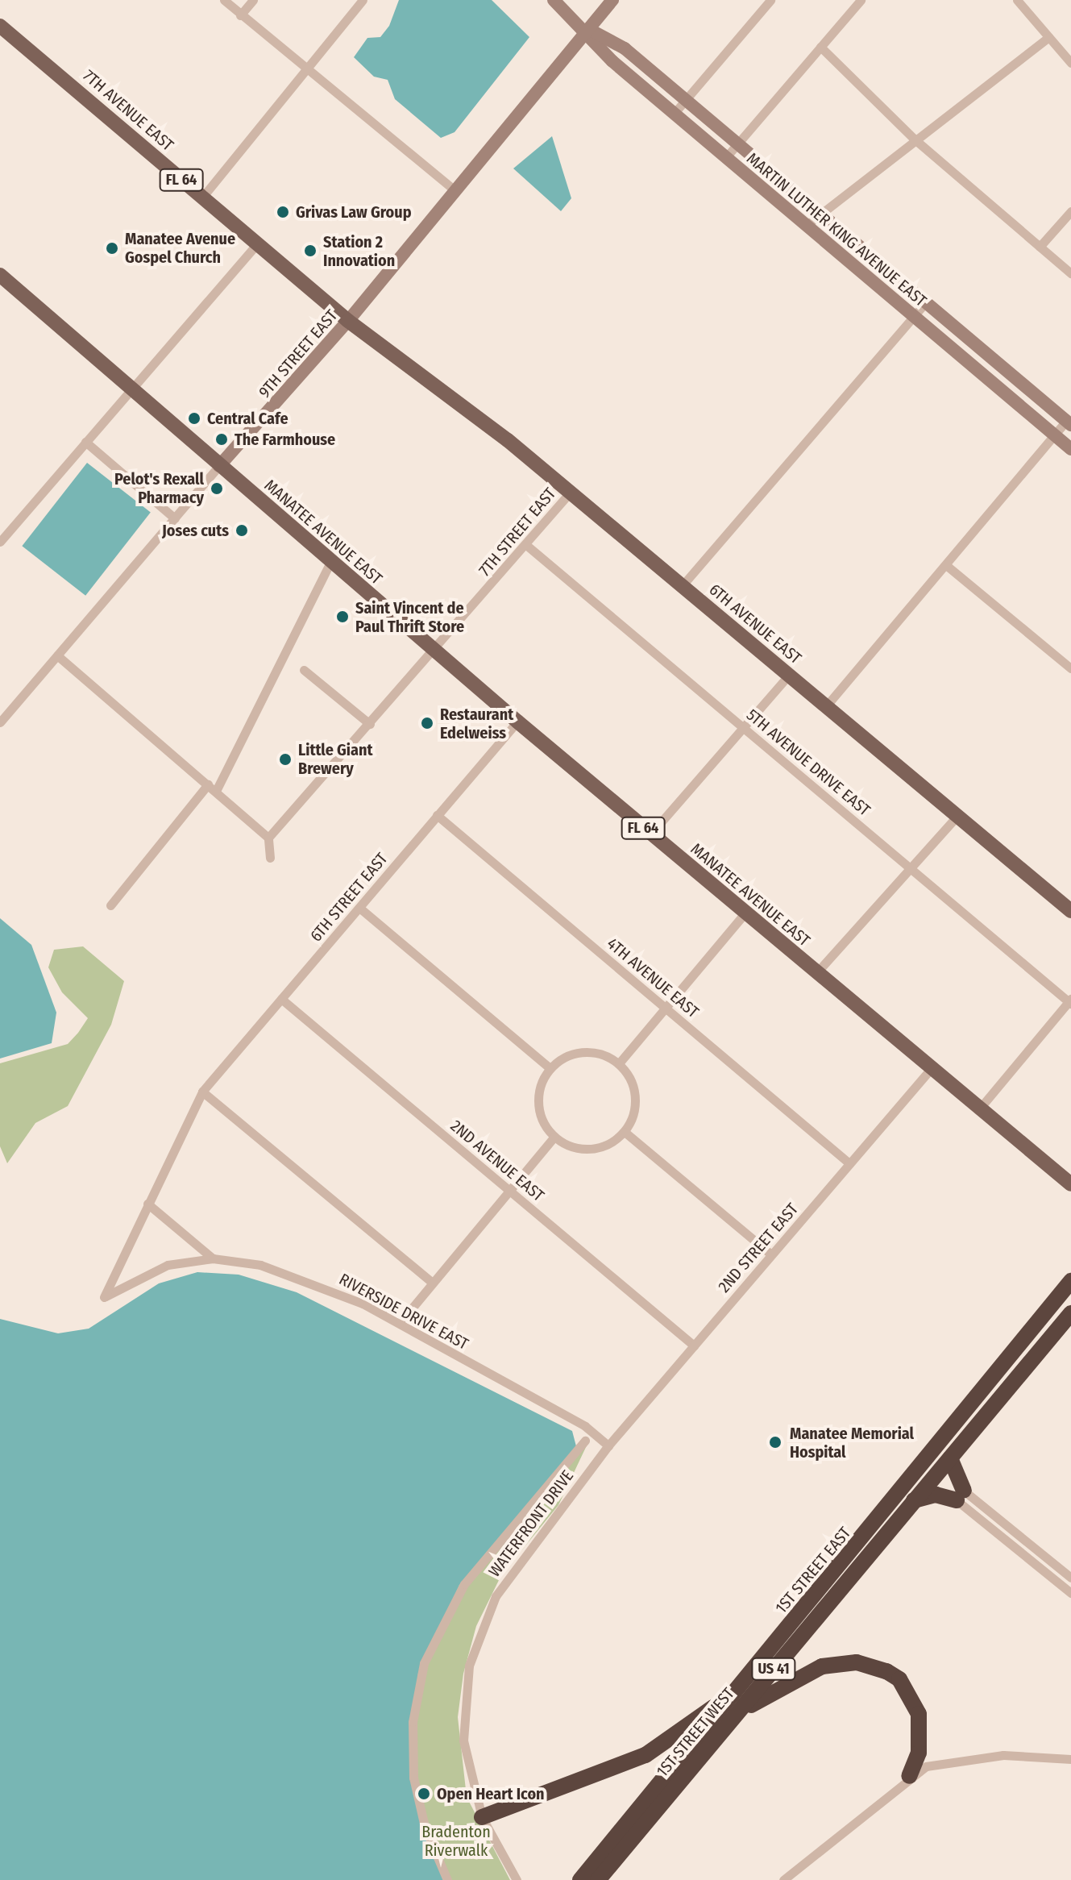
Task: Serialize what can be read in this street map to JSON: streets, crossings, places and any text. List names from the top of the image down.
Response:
{
  "streets": {
    "highway": ["1ST STREET EAST", "US 41", "1ST STREET WEST"],
    "main road": [
      "7TH AVENUE EAST",
      "FL 64",
      "MANATEE AVENUE EAST",
      "6TH AVENUE EAST"
    ],
    "street": [
      "MARTIN LUTHER KING AVENUE EAST",
      "9TH STREET EAST",
      "7TH STREET EAST",
      "5TH AVENUE DRIVE EAST",
      "6TH STREET EAST",
      "4TH AVENUE EAST",
      "2ND AVENUE EAST",
      "2ND STREET EAST",
      "RIVERSIDE DRIVE EAST",
      "WATERFRONT DRIVE"
    ]
  },
  "crossings": [
    ["7TH AVENUE EAST", "9TH STREET EAST"],
    ["7TH AVENUE EAST", "6TH AVENUE EAST"],
    ["MARTIN LUTHER KING AVENUE EAST", "9TH STREET EAST"],
    ["9TH STREET EAST", "MANATEE AVENUE EAST"],
    ["MANATEE AVENUE EAST", "7TH STREET EAST"],
    ["MANATEE AVENUE EAST", "6TH STREET EAST"],
    ["MANATEE AVENUE EAST", "2ND STREET EAST"],
    ["7TH STREET EAST", "6TH AVENUE EAST"],
    ["7TH STREET EAST", "5TH AVENUE DRIVE EAST"],
    ["6TH STREET EAST", "4TH AVENUE EAST"],
    ["6TH STREET EAST", "2ND AVENUE EAST"],
    ["6TH STREET EAST", "RIVERSIDE DRIVE EAST"],
    ["4TH AVENUE EAST", "2ND STREET EAST"],
    ["2ND AVENUE EAST", "2ND STREET EAST"],
    ["2ND STREET EAST", "RIVERSIDE DRIVE EAST"],
    ["2ND STREET EAST", "WATERFRONT DRIVE"],
    ["RIVERSIDE DRIVE EAST", "WATERFRONT DRIVE"]
  ],
  "parks": ["Bradenton Riverwalk"],
  "places": [
    "Grivas Law Group",
    "Manatee Avenue Gospel Church",
    "Station 2 Innovation",
    "Central Cafe",
    "The Farmhouse",
    "Pelot's Rexall Pharmacy",
    "Joses cuts",
    "Saint Vincent de Paul Thrift Store",
    "Restaurant Edelweiss",
    "Little Giant Brewery",
    "Manatee Memorial Hospital",
    "Open Heart Icon"
  ]
}
